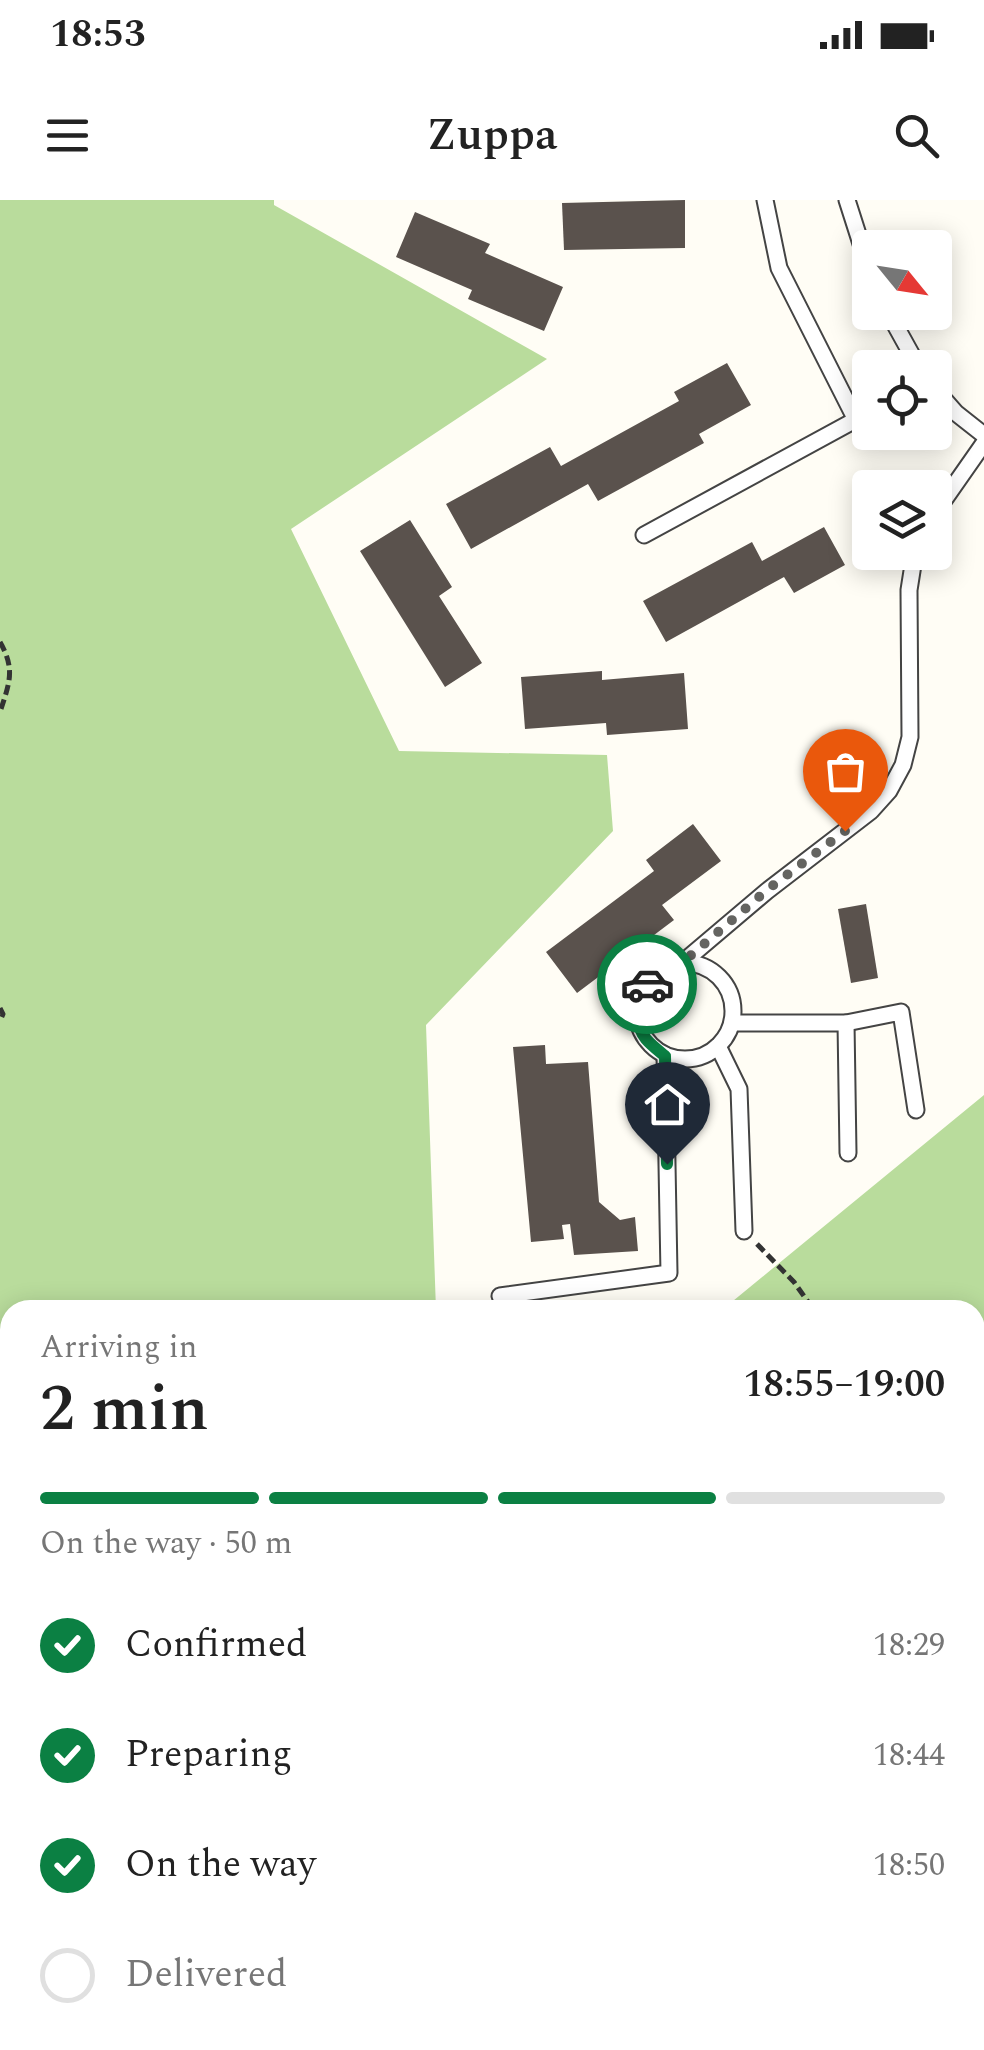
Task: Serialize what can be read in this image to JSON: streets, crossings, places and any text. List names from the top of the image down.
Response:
{
  "north": "bottom right",
  "page": {
    "status": "18:53",
    "header": "Zuppa",
    "heading": ["2 min", "Arriving in", "18:55–19:00"],
    "bar": "On the way · 50 m",
    "list": [
      ["Confirmed", "18:29"],
      ["Preparing", "18:44"],
      ["On the way", "18:50"],
      "Delivered"
    ]
  }
}
